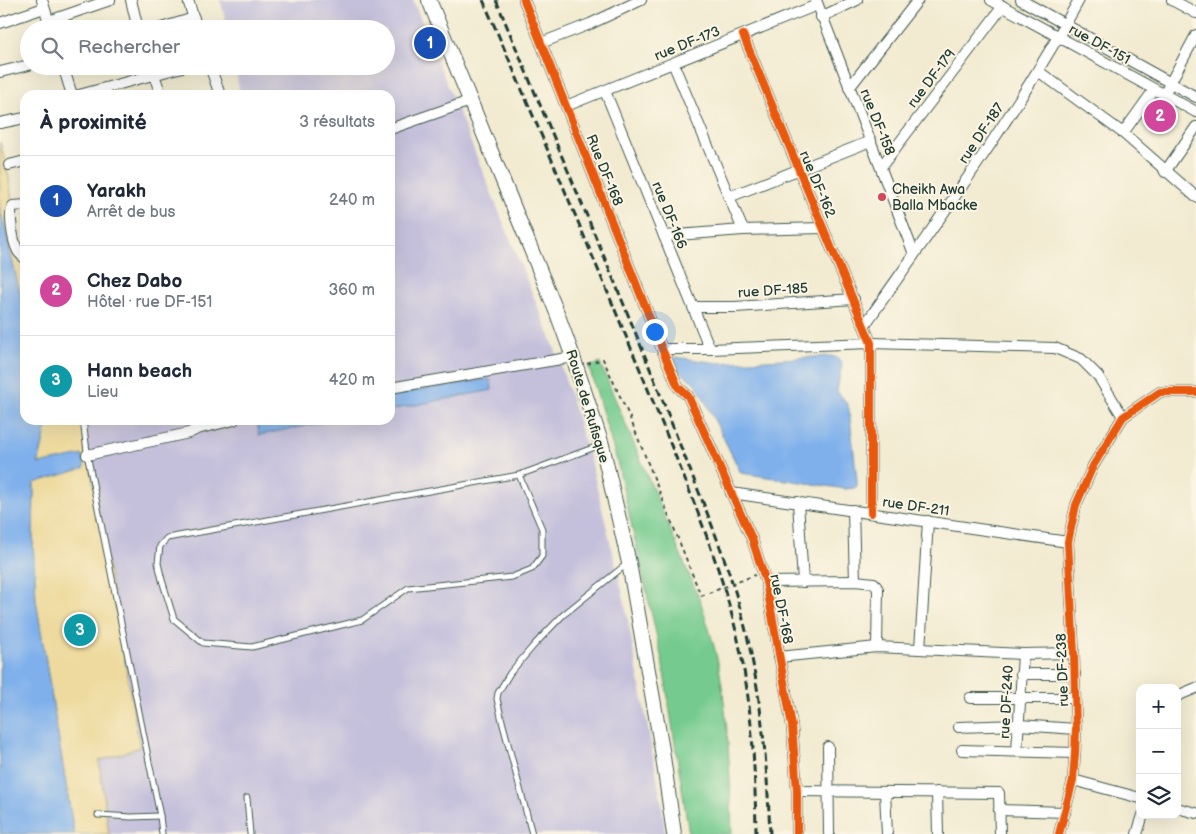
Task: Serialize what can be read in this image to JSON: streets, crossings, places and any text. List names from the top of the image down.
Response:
{
  "streets": {
    "main road": ["Route de Rufisque"],
    "street": [
      "rue DF-173",
      "rue DF-151",
      "rue DF-179",
      "rue DF-158",
      "rue DF-187",
      "Rue DF-168",
      "rue DF-162",
      "rue DF-166",
      "rue DF-185",
      "rue DF-211",
      "rue DF-168",
      "rue DF-238",
      "rue DF-240"
    ]
  },
  "crossings": [
    ["rue DF-173", "rue DF-158"],
    ["rue DF-173", "Rue DF-168"],
    ["rue DF-173", "rue DF-162"],
    ["rue DF-173", "rue DF-166"],
    ["rue DF-151", "rue DF-179"],
    ["rue DF-151", "rue DF-187"],
    ["rue DF-179", "rue DF-158"],
    ["rue DF-158", "rue DF-187"],
    ["rue DF-187", "rue DF-162"],
    ["Rue DF-168", "rue DF-168"],
    ["rue DF-162", "rue DF-185"],
    ["rue DF-166", "rue DF-185"],
    ["rue DF-211", "rue DF-168"],
    ["rue DF-211", "rue DF-238"]
  ],
  "places": ["Cheikh Awa Balla Mbacke"],
  "page": {
    "search": "Rechercher",
    "pins": ["1", "2", "3"],
    "heading": ["À proximité", "3 résultats"],
    "list": [
      {
        "mark": "1",
        "name": "Yarakh",
        "note": "Arrêt de bus",
        "value": "240 m"
      },
      {
        "mark": "2",
        "name": "Chez Dabo",
        "note": "Hôtel · rue DF-151",
        "value": "360 m"
      },
      {
        "mark": "3",
        "name": "Hann beach",
        "note": "Lieu",
        "value": "420 m"
      }
    ],
    "map_buttons": ["+", "−"]
  }
}
